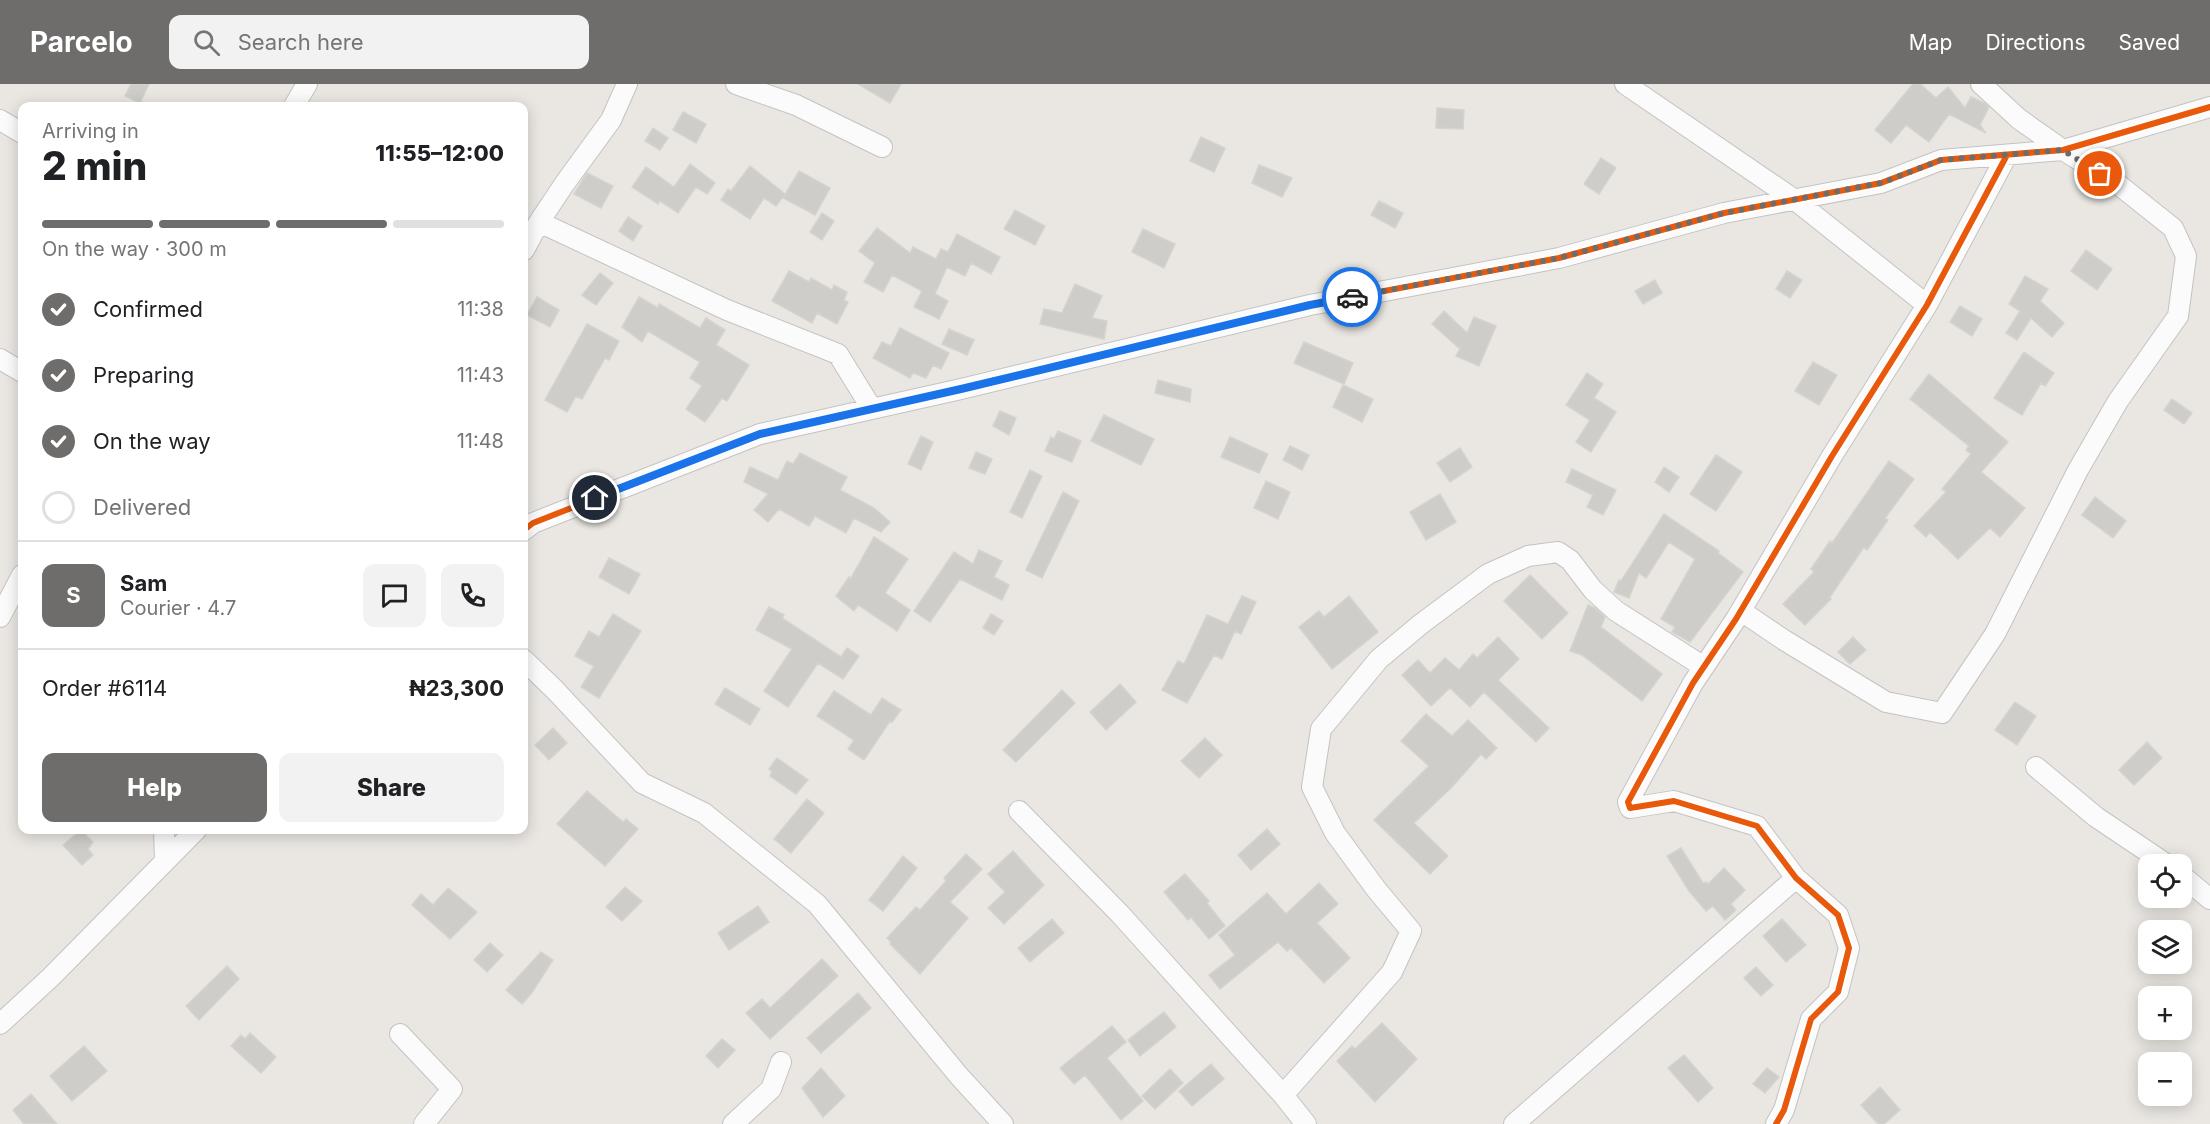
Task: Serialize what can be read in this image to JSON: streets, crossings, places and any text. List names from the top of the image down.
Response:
{
  "page": {
    "header": "Parcelo",
    "search": "Search here",
    "nav": ["Map", "Directions", "Saved"],
    "heading": ["2 min", "Arriving in", "11:55–12:00"],
    "panel": [
      "Sam",
      "Courier · 4.7",
      "Order #6114",
      "₦23,300"
    ],
    "bar": "On the way · 300 m",
    "list": [
      ["Confirmed", "11:38"],
      ["Preparing", "11:43"],
      ["On the way", "11:48"],
      "Delivered"
    ],
    "round": "S",
    "buttons": ["Help", "Share"],
    "map_buttons": ["+", "−"]
  }
}
